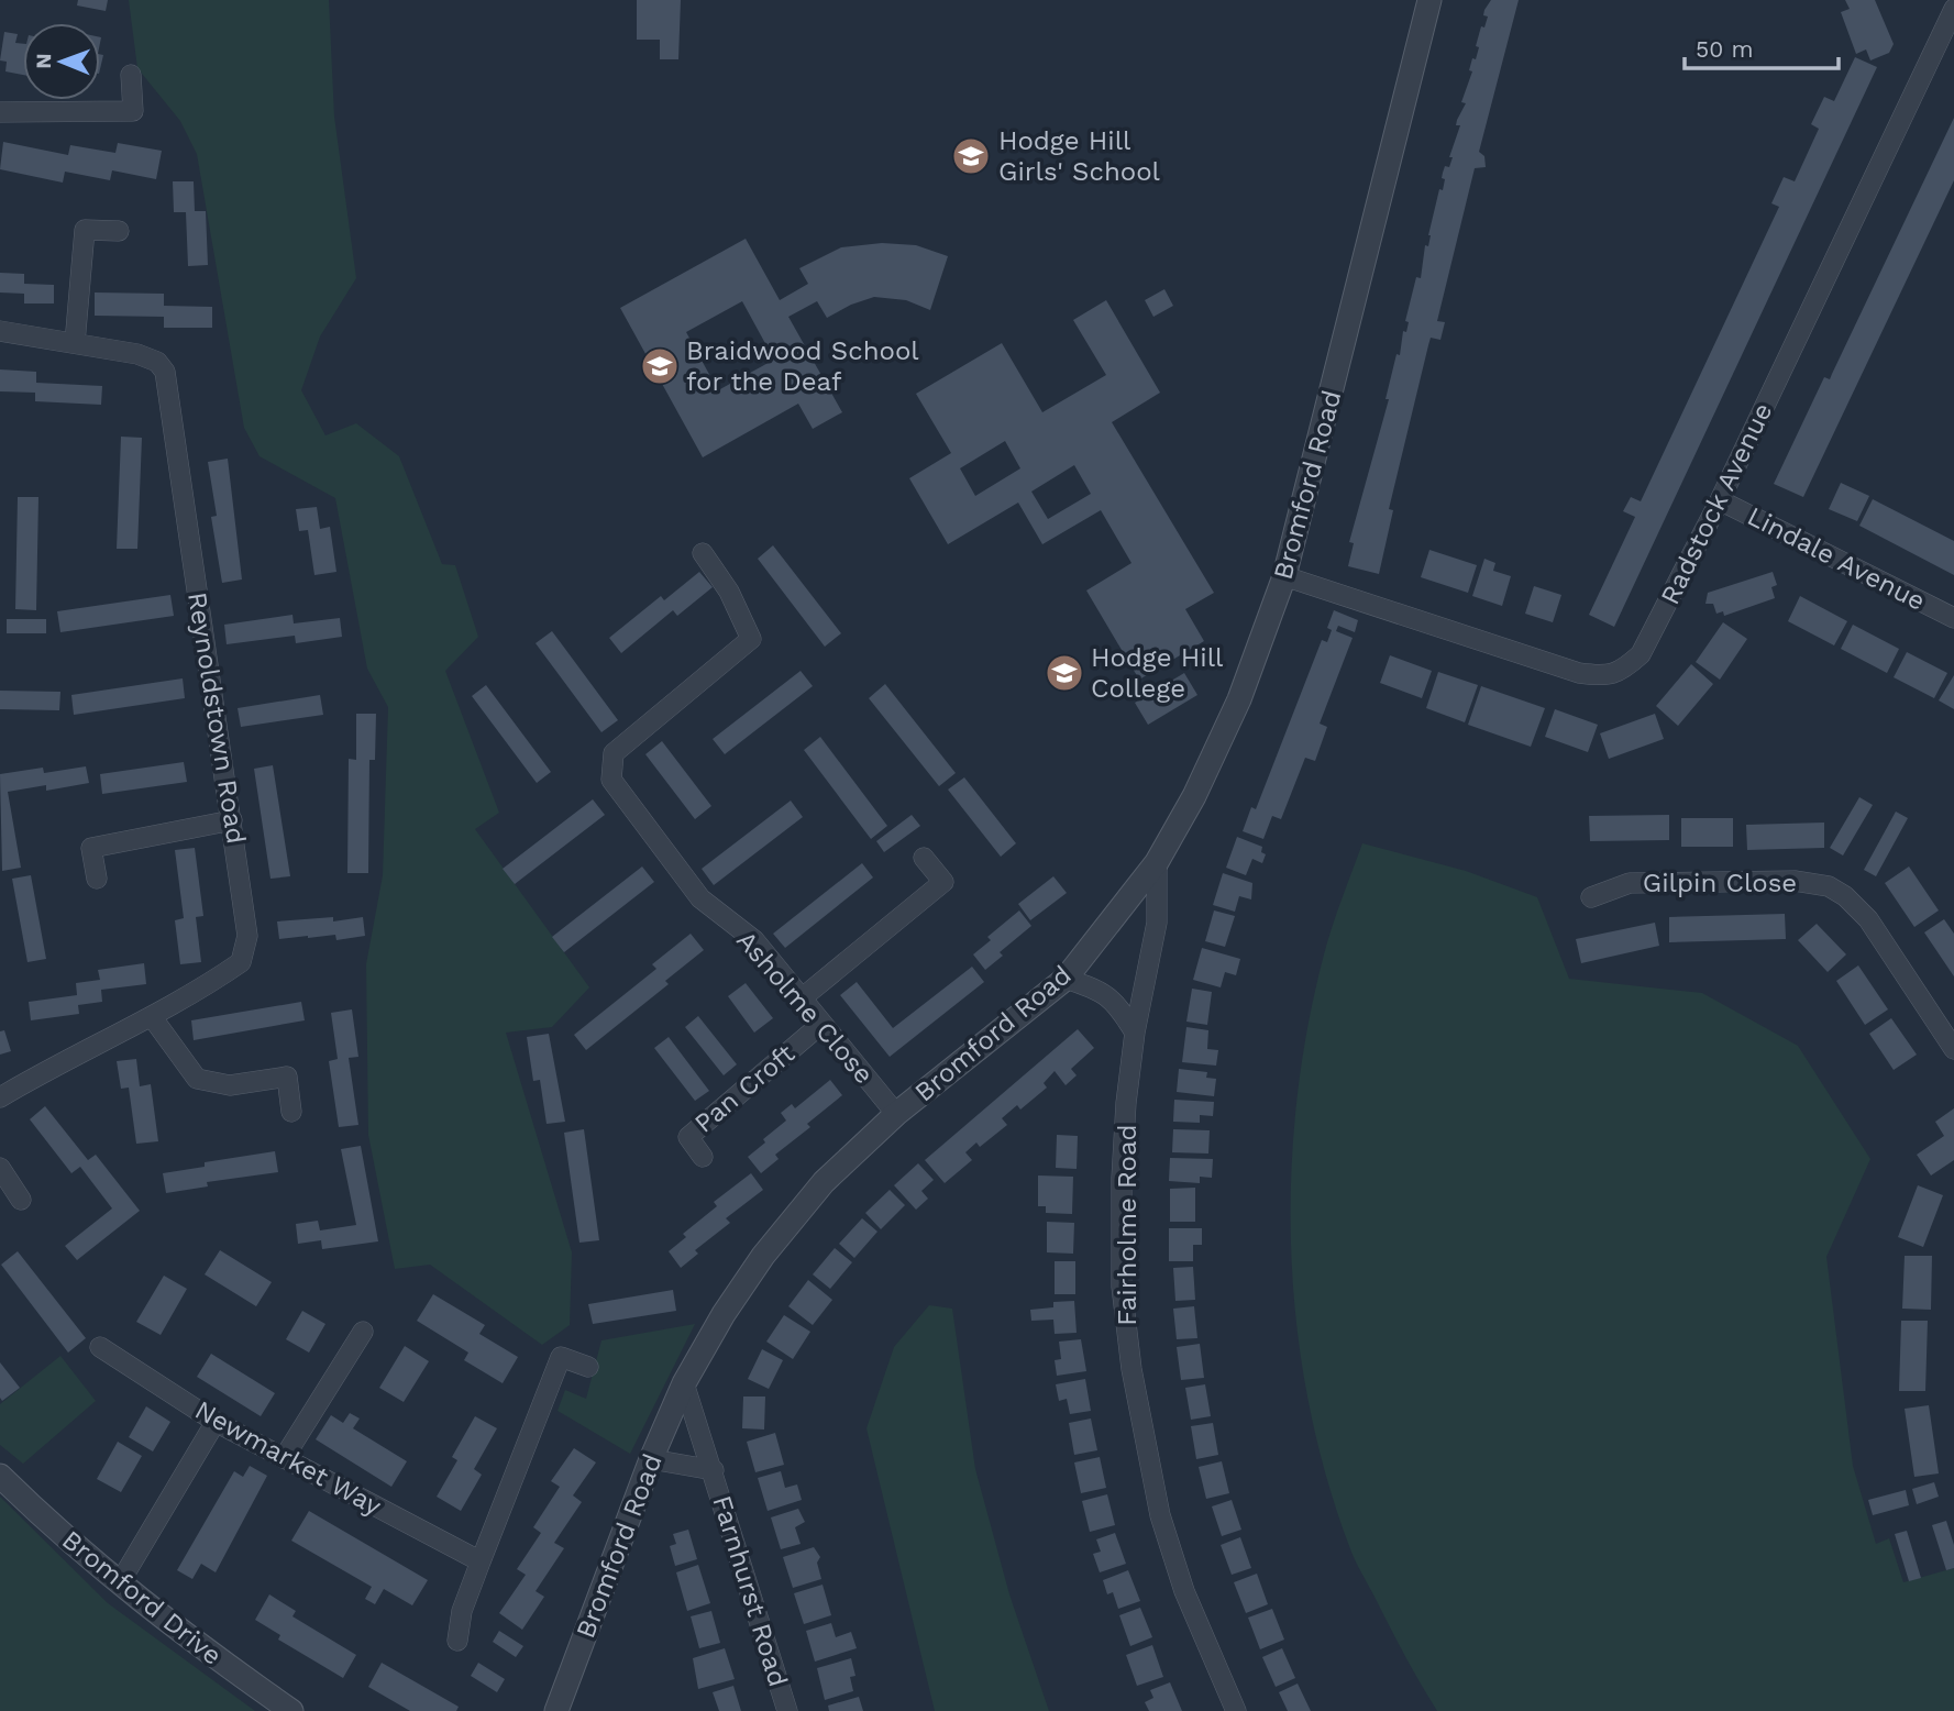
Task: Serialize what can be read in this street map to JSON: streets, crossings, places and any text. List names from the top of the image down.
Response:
{
  "streets": {
    "street": [
      "Bromford Road",
      "Radstock Avenue",
      "Lindale Avenue",
      "Reynoldstown Road",
      "Gilpin Close",
      "Asholme Close",
      "Pan Croft",
      "Fairholme Road",
      "Newmarket Way",
      "Farnhurst Road",
      "Bromford Drive"
    ]
  },
  "crossings": [
    ["Bromford Road", "Radstock Avenue"],
    ["Bromford Road", "Asholme Close"],
    ["Bromford Road", "Fairholme Road"],
    ["Bromford Road", "Farnhurst Road"],
    ["Radstock Avenue", "Lindale Avenue"],
    ["Asholme Close", "Pan Croft"]
  ],
  "places": {
    "school or university": ["Hodge Hill Girls' School", "Braidwood School for the Deaf", "Hodge Hill College"]
  },
  "scale_bar": "50 m",
  "north": "left"
}
